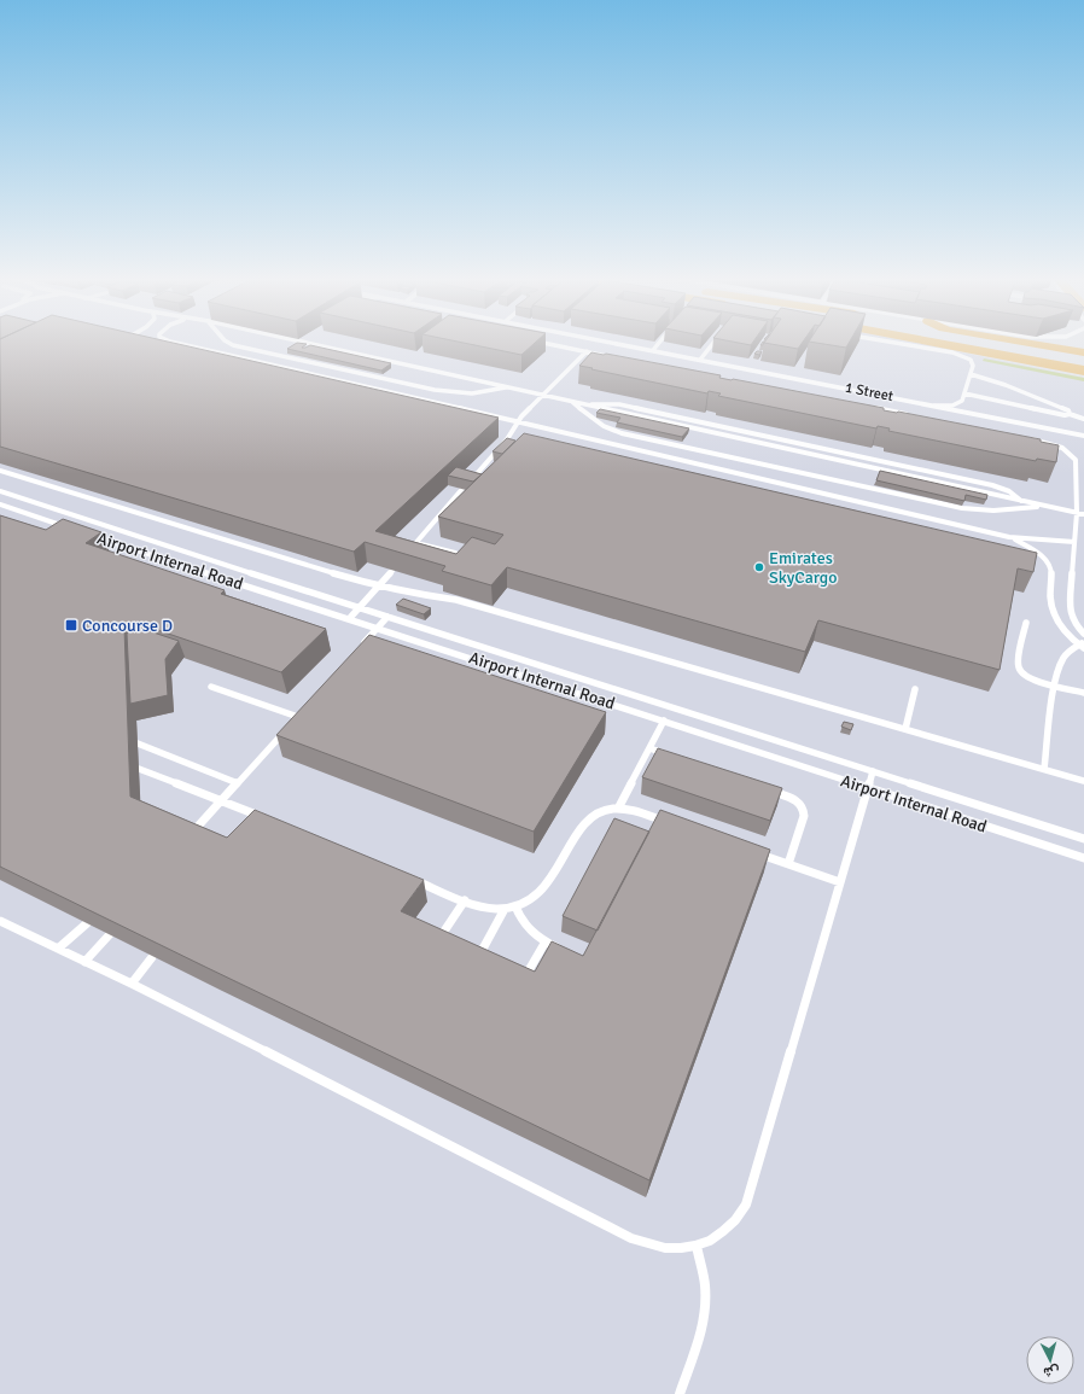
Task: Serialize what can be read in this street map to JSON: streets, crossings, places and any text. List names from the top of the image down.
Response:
{
  "streets": {
    "street": ["1 Street"],
    "lane": ["Airport Internal Road"]
  },
  "places": {
    "other": ["Emirates SkyCargo"],
    "transit": ["Concourse D"]
  },
  "north": "bottom"
}
